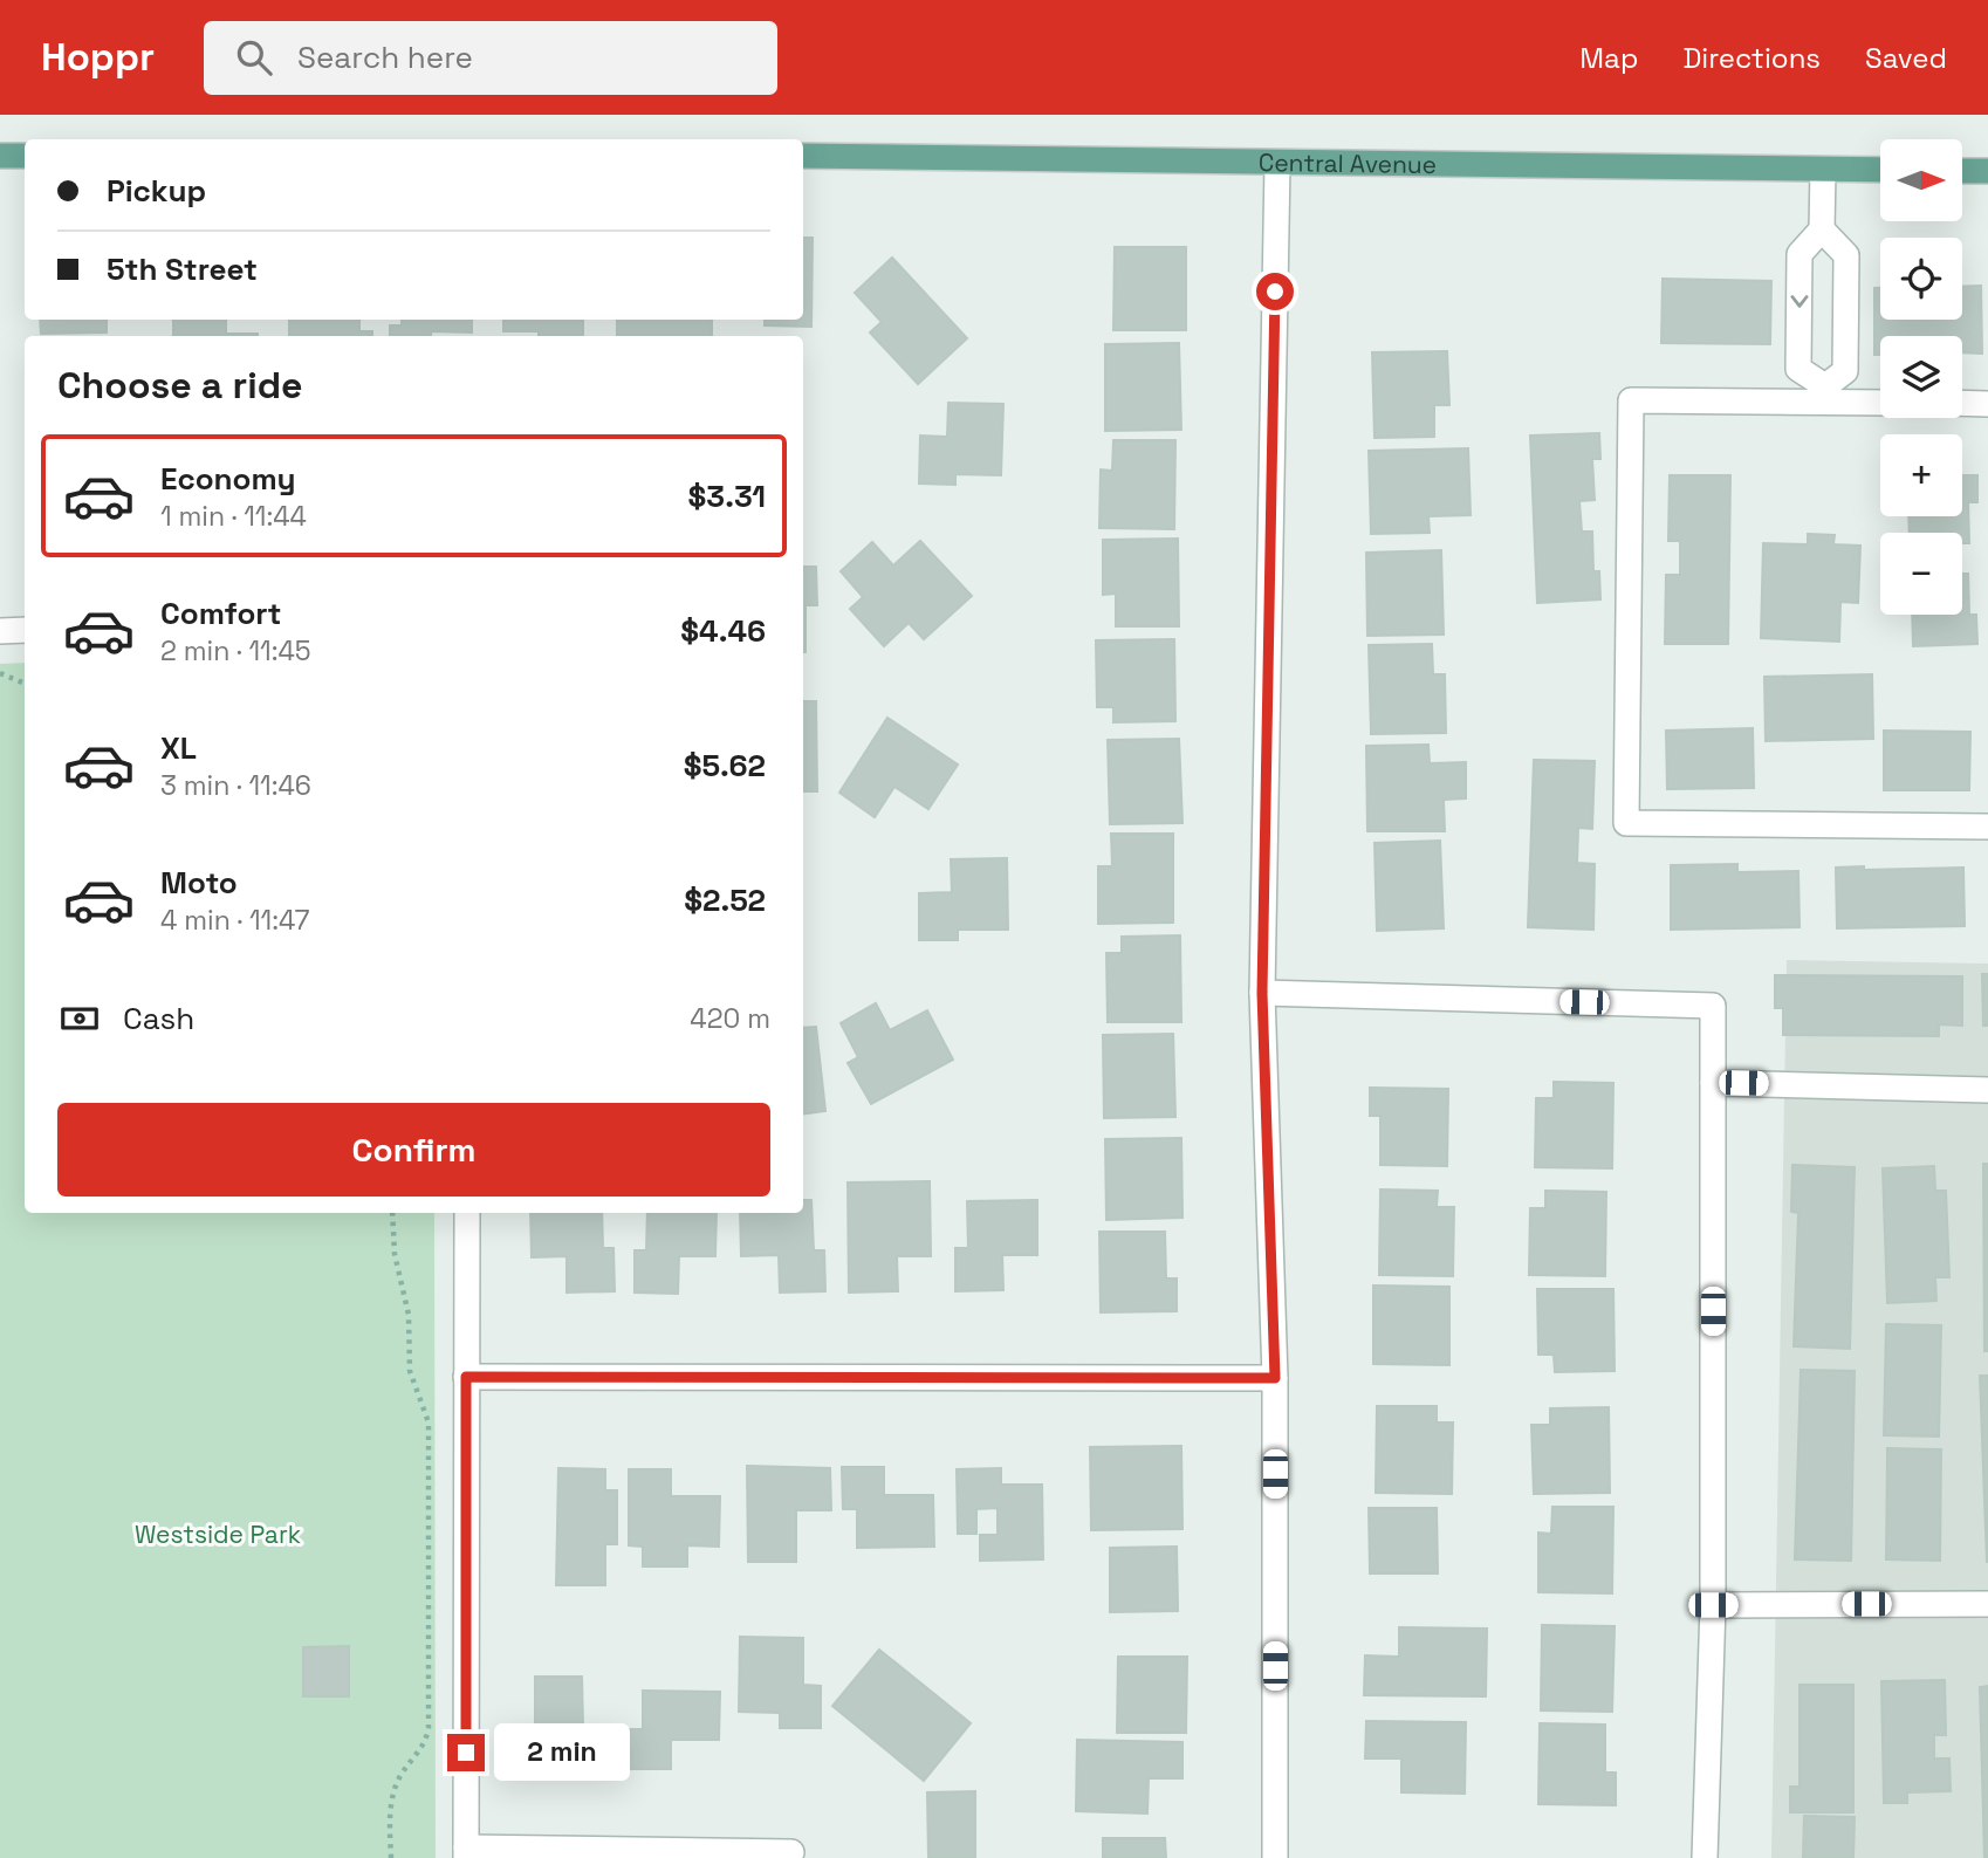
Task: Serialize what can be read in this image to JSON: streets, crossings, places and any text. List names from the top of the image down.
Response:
{
  "streets": {
    "main road": ["Central Avenue"]
  },
  "parks": ["Westside Park"],
  "north": "right",
  "page": {
    "header": "Hoppr",
    "search": "Search here",
    "nav": ["Map", "Directions", "Saved"],
    "map_buttons": ["+", "−"],
    "banner": ["Pickup", "5th Street"],
    "heading": "Choose a ride",
    "list": [
      {
        "name": "Economy",
        "note": "1 min · 11:44",
        "value": "$3.31"
      },
      {
        "name": "Comfort",
        "note": "2 min · 11:45",
        "value": "$4.46"
      },
      {
        "name": "XL",
        "note": "3 min · 11:46",
        "value": "$5.62"
      },
      {
        "name": "Moto",
        "note": "4 min · 11:47",
        "value": "$2.52"
      }
    ],
    "pay": ["Cash", "420 m"],
    "buttons": "Confirm",
    "bubble": "2 min"
  }
}
